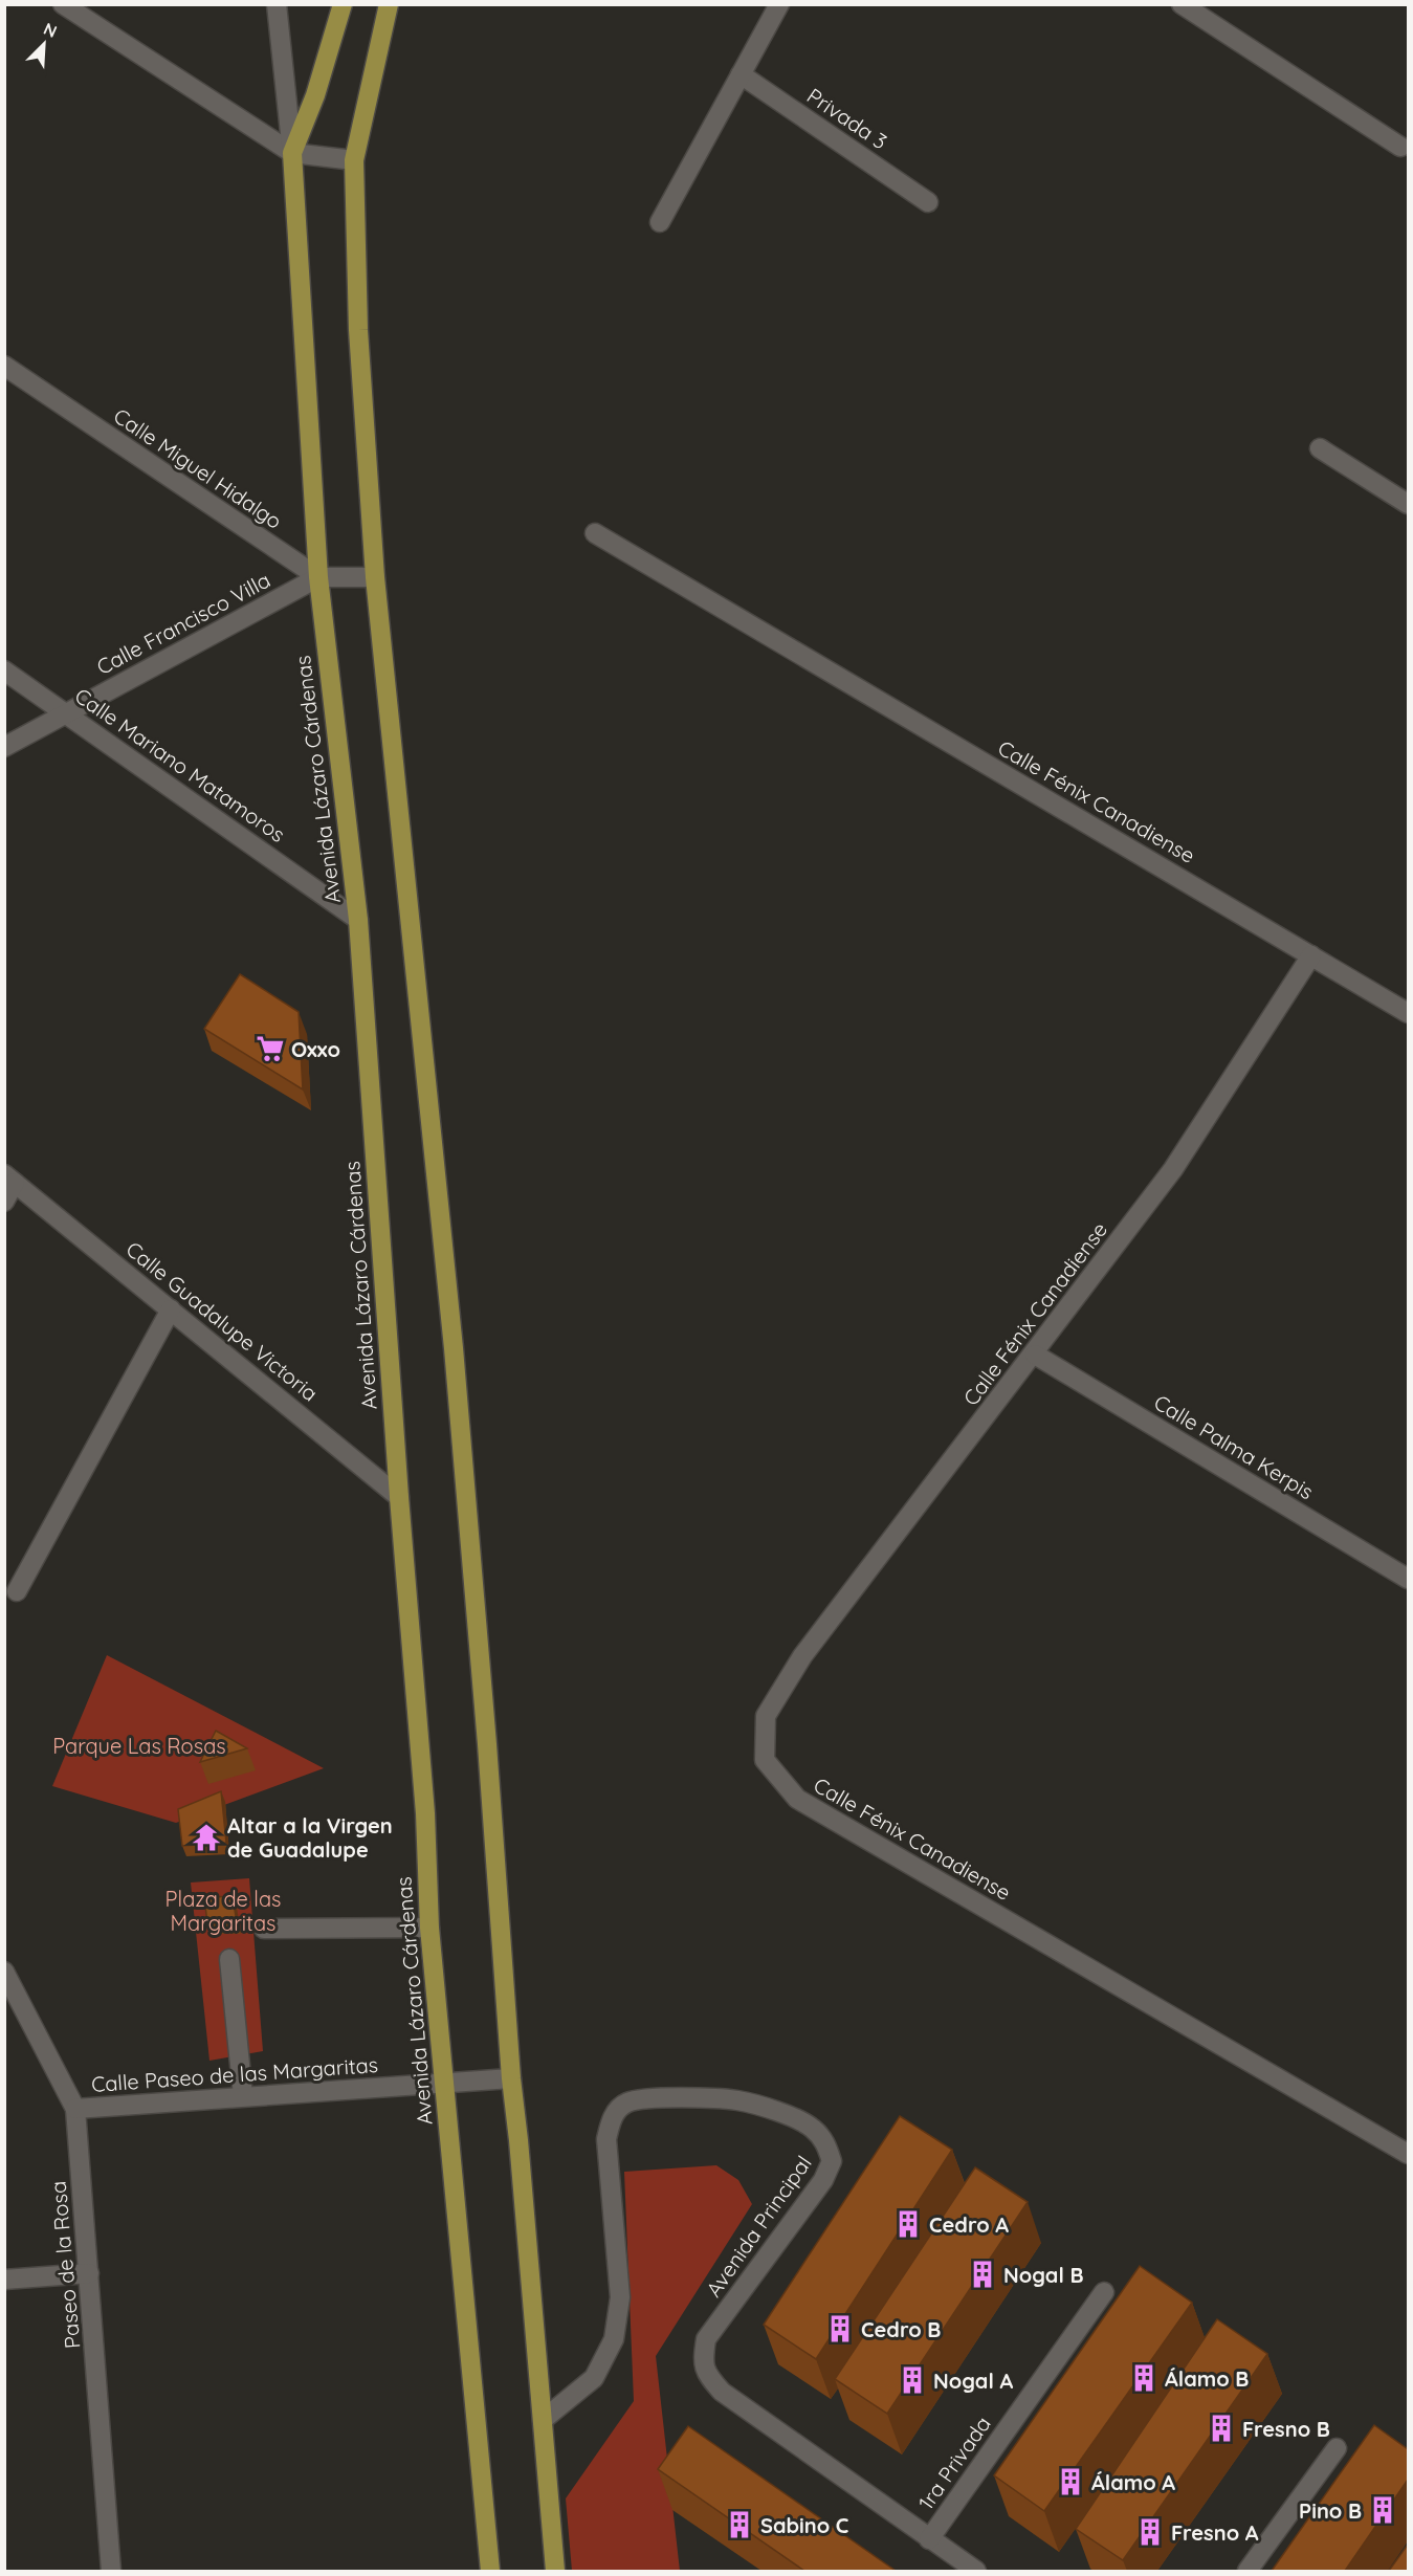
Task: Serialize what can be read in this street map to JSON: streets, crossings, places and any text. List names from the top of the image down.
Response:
{
  "streets": {
    "main road": ["Avenida Lázaro Cárdenas"],
    "street": [
      "Privada 3",
      "Calle Miguel Hidalgo",
      "Calle Francisco Villa",
      "Calle Mariano Matamoros",
      "Calle Fénix Canadiense",
      "Calle Guadalupe Victoria",
      "Calle Palma Kerpis",
      "Calle Paseo de las Margaritas",
      "Avenida Principal",
      "Paseo de la Rosa",
      "1ra Privada"
    ]
  },
  "crossings": [
    ["Calle Miguel Hidalgo", "Calle Francisco Villa"],
    ["Calle Miguel Hidalgo", "Avenida Lázaro Cárdenas"],
    ["Calle Francisco Villa", "Calle Mariano Matamoros"],
    ["Calle Francisco Villa", "Avenida Lázaro Cárdenas"],
    ["Calle Mariano Matamoros", "Avenida Lázaro Cárdenas"],
    ["Avenida Lázaro Cárdenas", "Calle Guadalupe Victoria"],
    ["Avenida Lázaro Cárdenas", "Calle Paseo de las Margaritas"],
    ["Calle Fénix Canadiense", "Calle Palma Kerpis"],
    ["Calle Paseo de las Margaritas", "Paseo de la Rosa"],
    ["Avenida Principal", "1ra Privada"]
  ],
  "parks": ["Parque Las Rosas", "Plaza de las Margaritas"],
  "places": {
    "supermarket": ["Oxxo"],
    "temple": ["Altar a la Virgen de Guadalupe"],
    "building": [
      "Cedro A",
      "Nogal B",
      "Cedro B",
      "Álamo B",
      "Nogal A",
      "Fresno B",
      "Álamo A",
      "Pino B",
      "Sabino C",
      "Fresno A"
    ]
  },
  "north": "top right"
}
